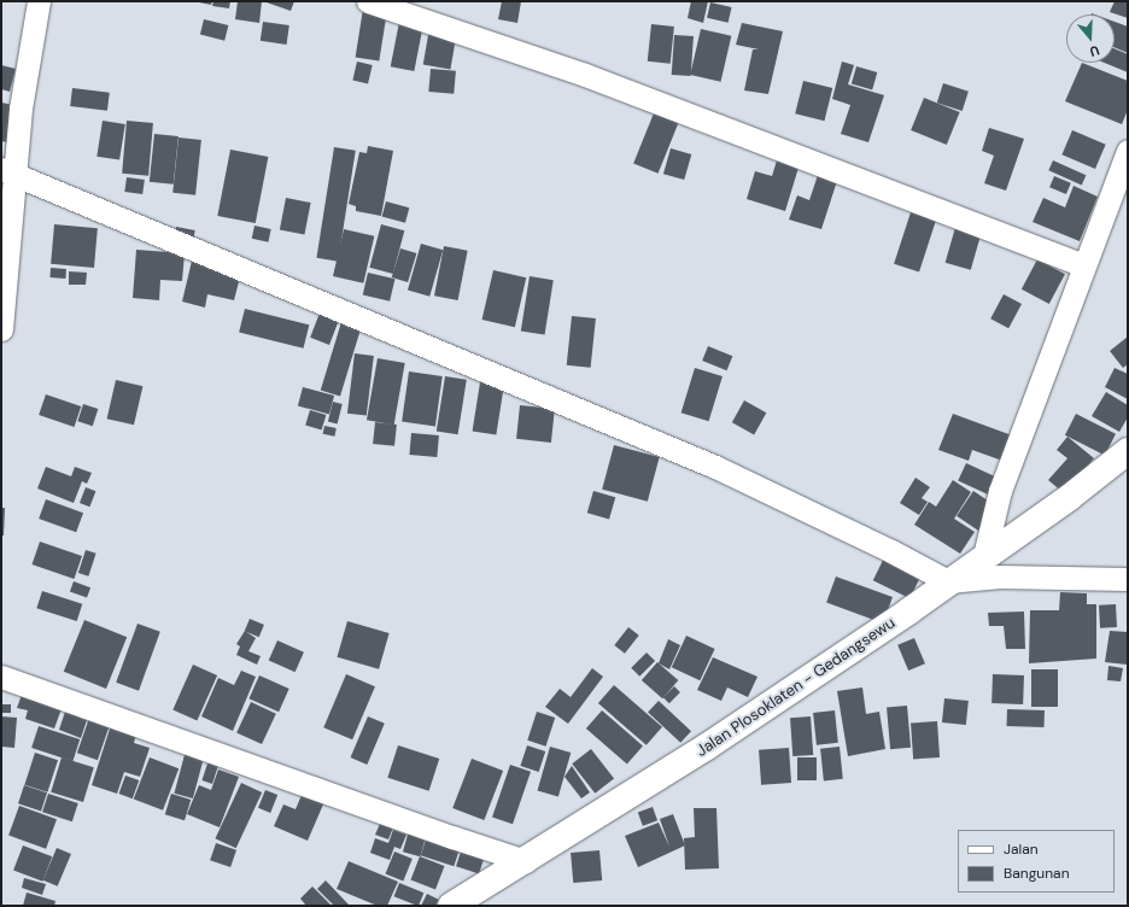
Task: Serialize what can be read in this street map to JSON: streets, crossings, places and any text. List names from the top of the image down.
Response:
{
  "streets": {
    "main road": ["Jalan Plosoklaten - Gedangsewu"]
  },
  "legend": ["Jalan", "Bangunan"],
  "north": "bottom"
}
